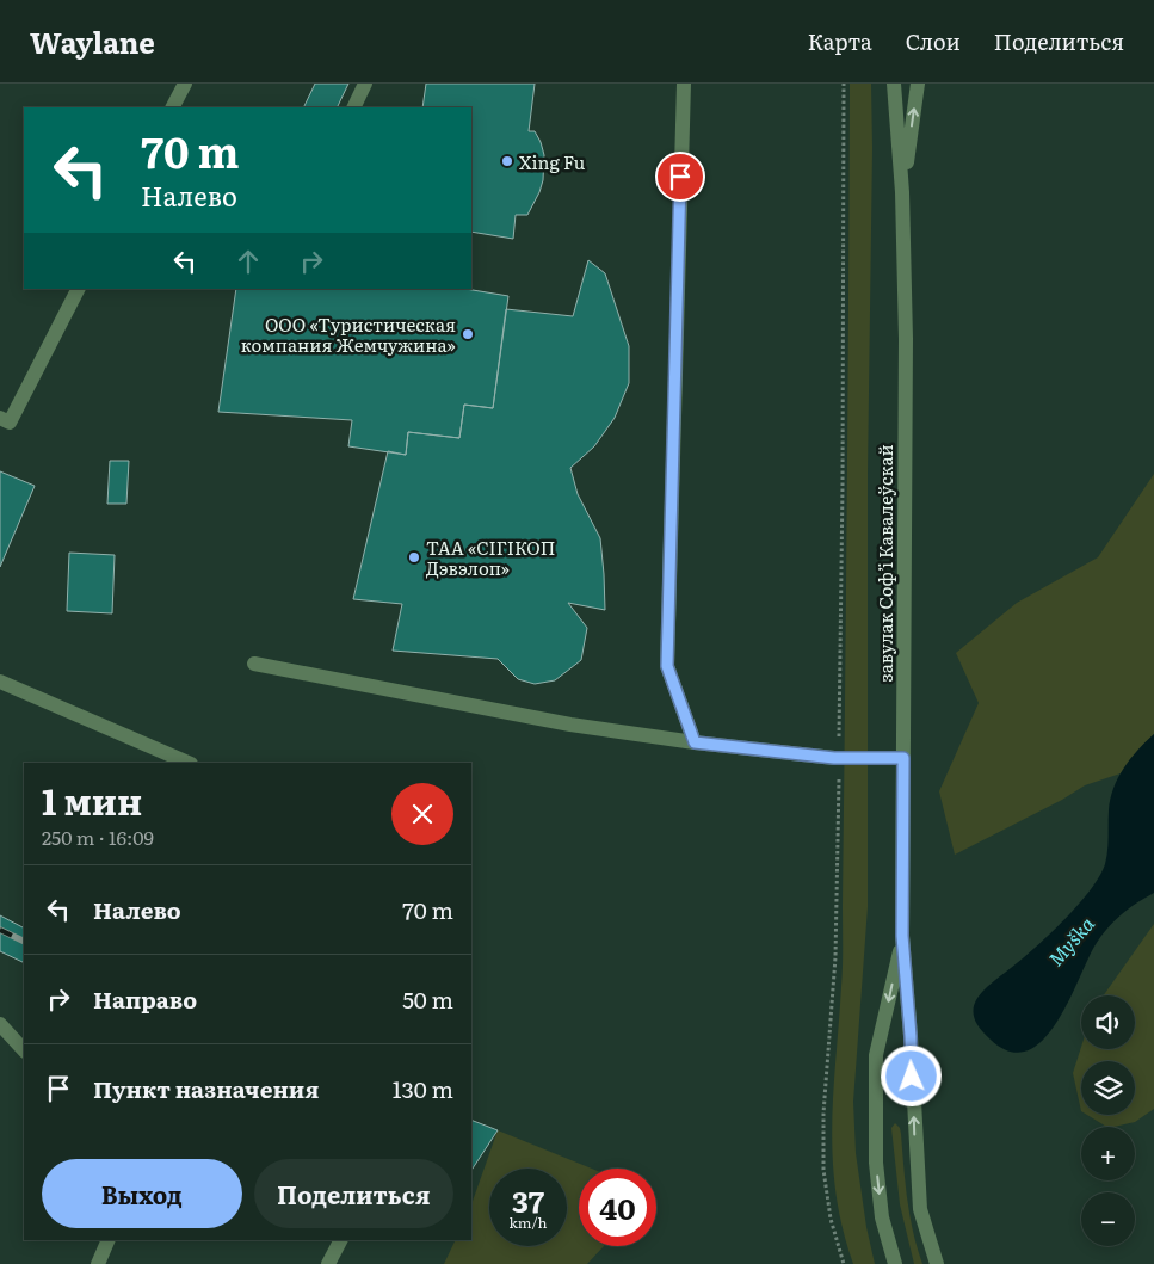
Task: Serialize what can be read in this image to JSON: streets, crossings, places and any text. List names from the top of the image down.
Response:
{
  "streets": {
    "street": ["завулак Софʼі Кавалеўскай"]
  },
  "water": ["Муška"],
  "places": ["Xing Fu", "ООО «Туристическая компания Жемчужина»", "ТАА «СІГІКОП Дэвэлоп»"],
  "page": {
    "header": "Waylane",
    "nav": ["Карта", "Слои", "Поделиться"],
    "turn": ["70 m", "Налево"],
    "heading": ["1 мин", "250 m · 16:09"],
    "list": [
      {
        "name": "Налево",
        "value": "70 m"
      },
      {
        "name": "Направо",
        "value": "50 m"
      },
      {
        "name": "Пункт назначения",
        "value": "130 m"
      }
    ],
    "map_buttons": ["+", "−"],
    "buttons": ["Выход", "Поделиться"],
    "speed": "37 km/h",
    "limit": "40"
  }
}
